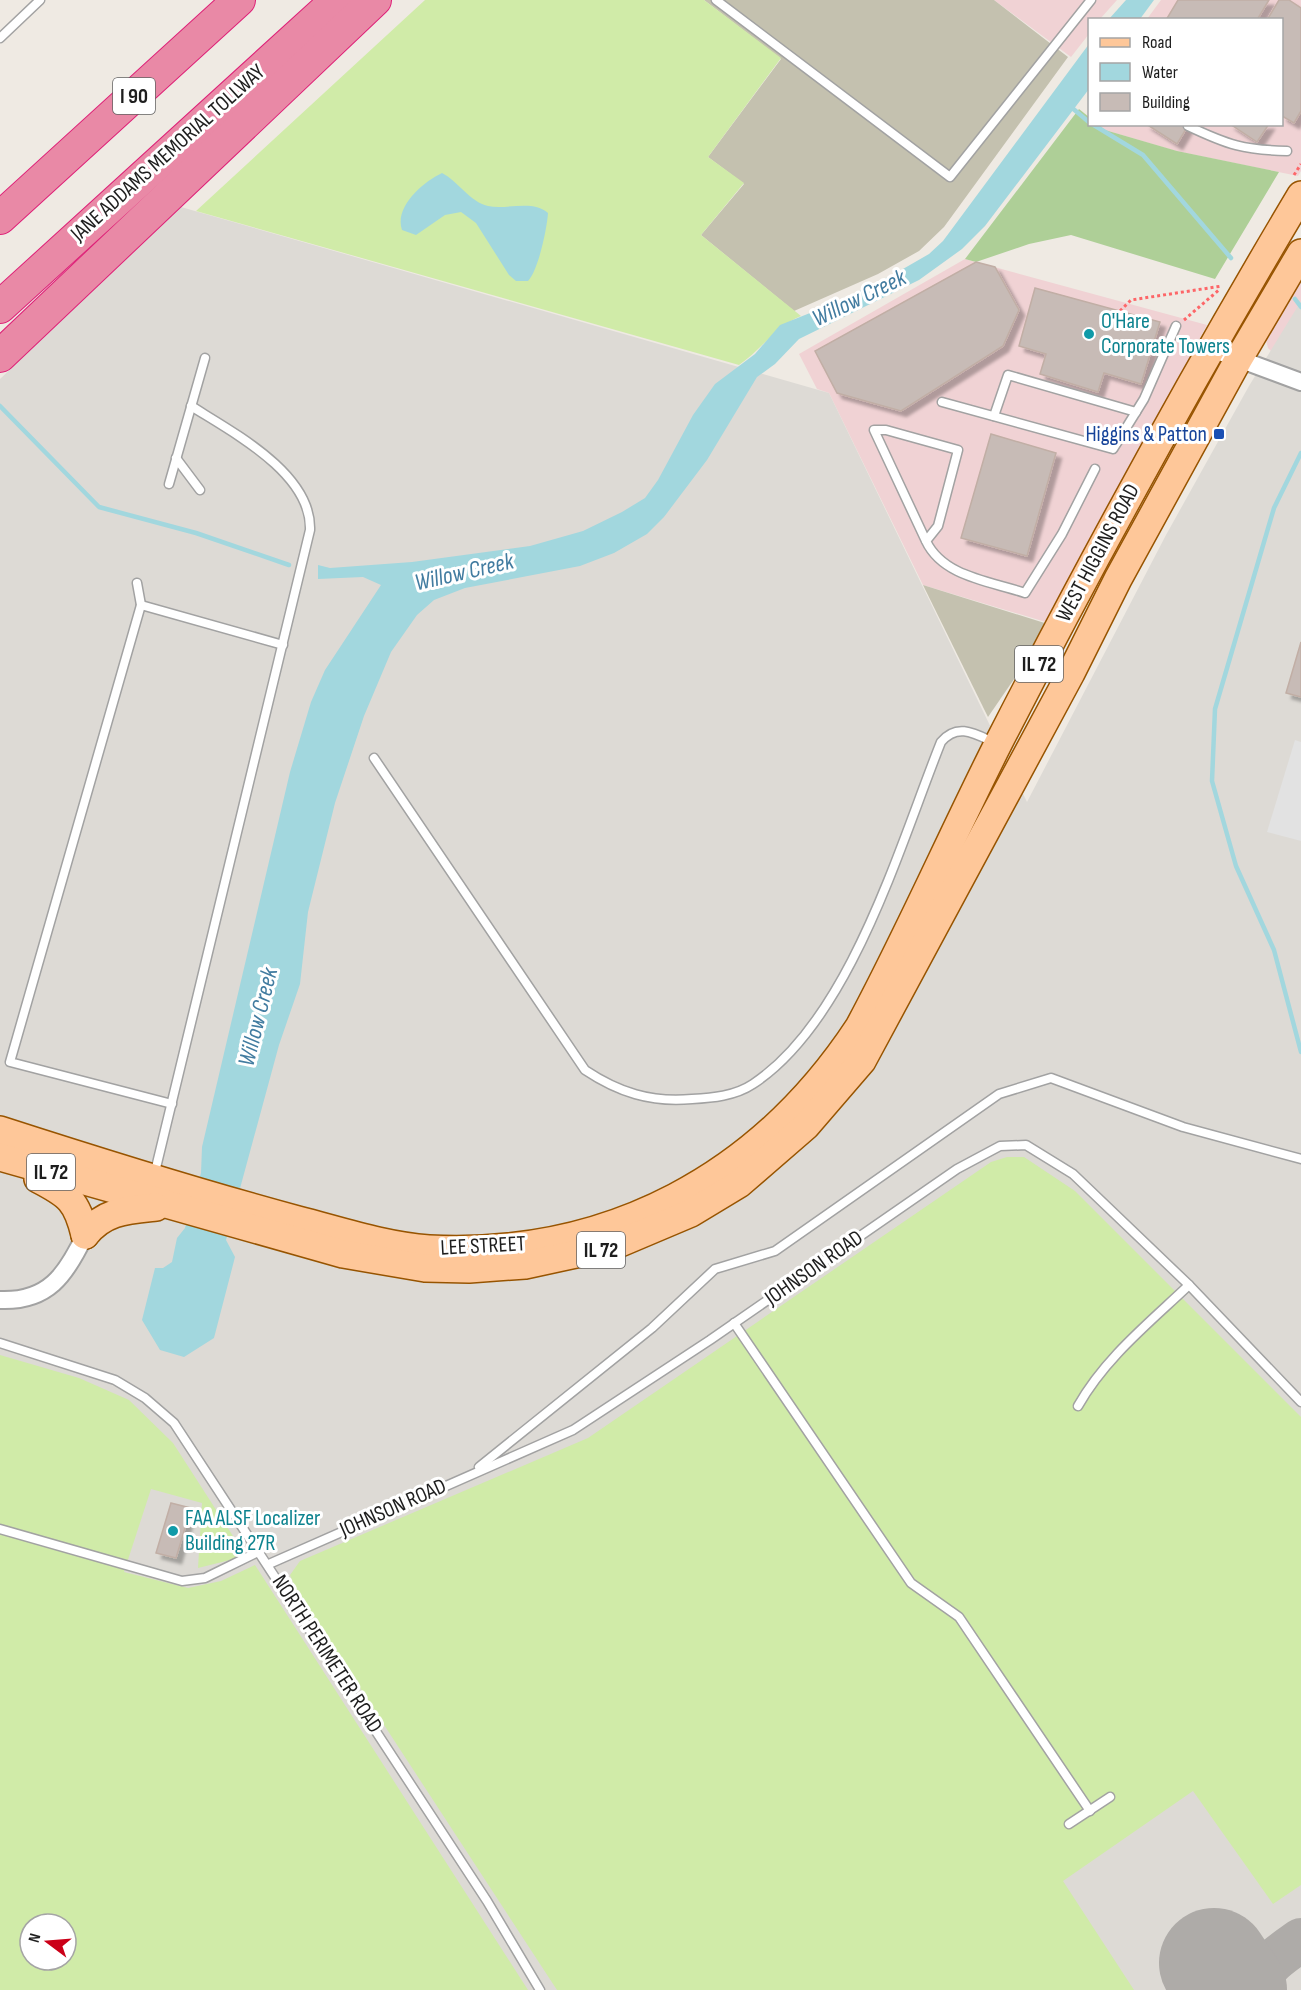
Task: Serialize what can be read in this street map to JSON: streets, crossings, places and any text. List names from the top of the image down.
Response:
{
  "streets": {
    "highway": ["I 90", "JANE ADDAMS MEMORIAL TOLLWAY"],
    "main road": ["WEST HIGGINS ROAD", "IL 72", "LEE STREET"],
    "lane": ["JOHNSON ROAD", "NORTH PERIMETER ROAD"]
  },
  "crossings": [
    ["WEST HIGGINS ROAD", "LEE STREET"],
    ["JOHNSON ROAD", "NORTH PERIMETER ROAD"]
  ],
  "water": ["Willow Creek"],
  "places": {
    "other": ["O'Hare Corporate Towers", "FAA ALSF Localizer Building 27R"],
    "transit": ["Higgins & Patton"]
  },
  "legend": ["Road", "Water", "Building"],
  "north": "left"
}
